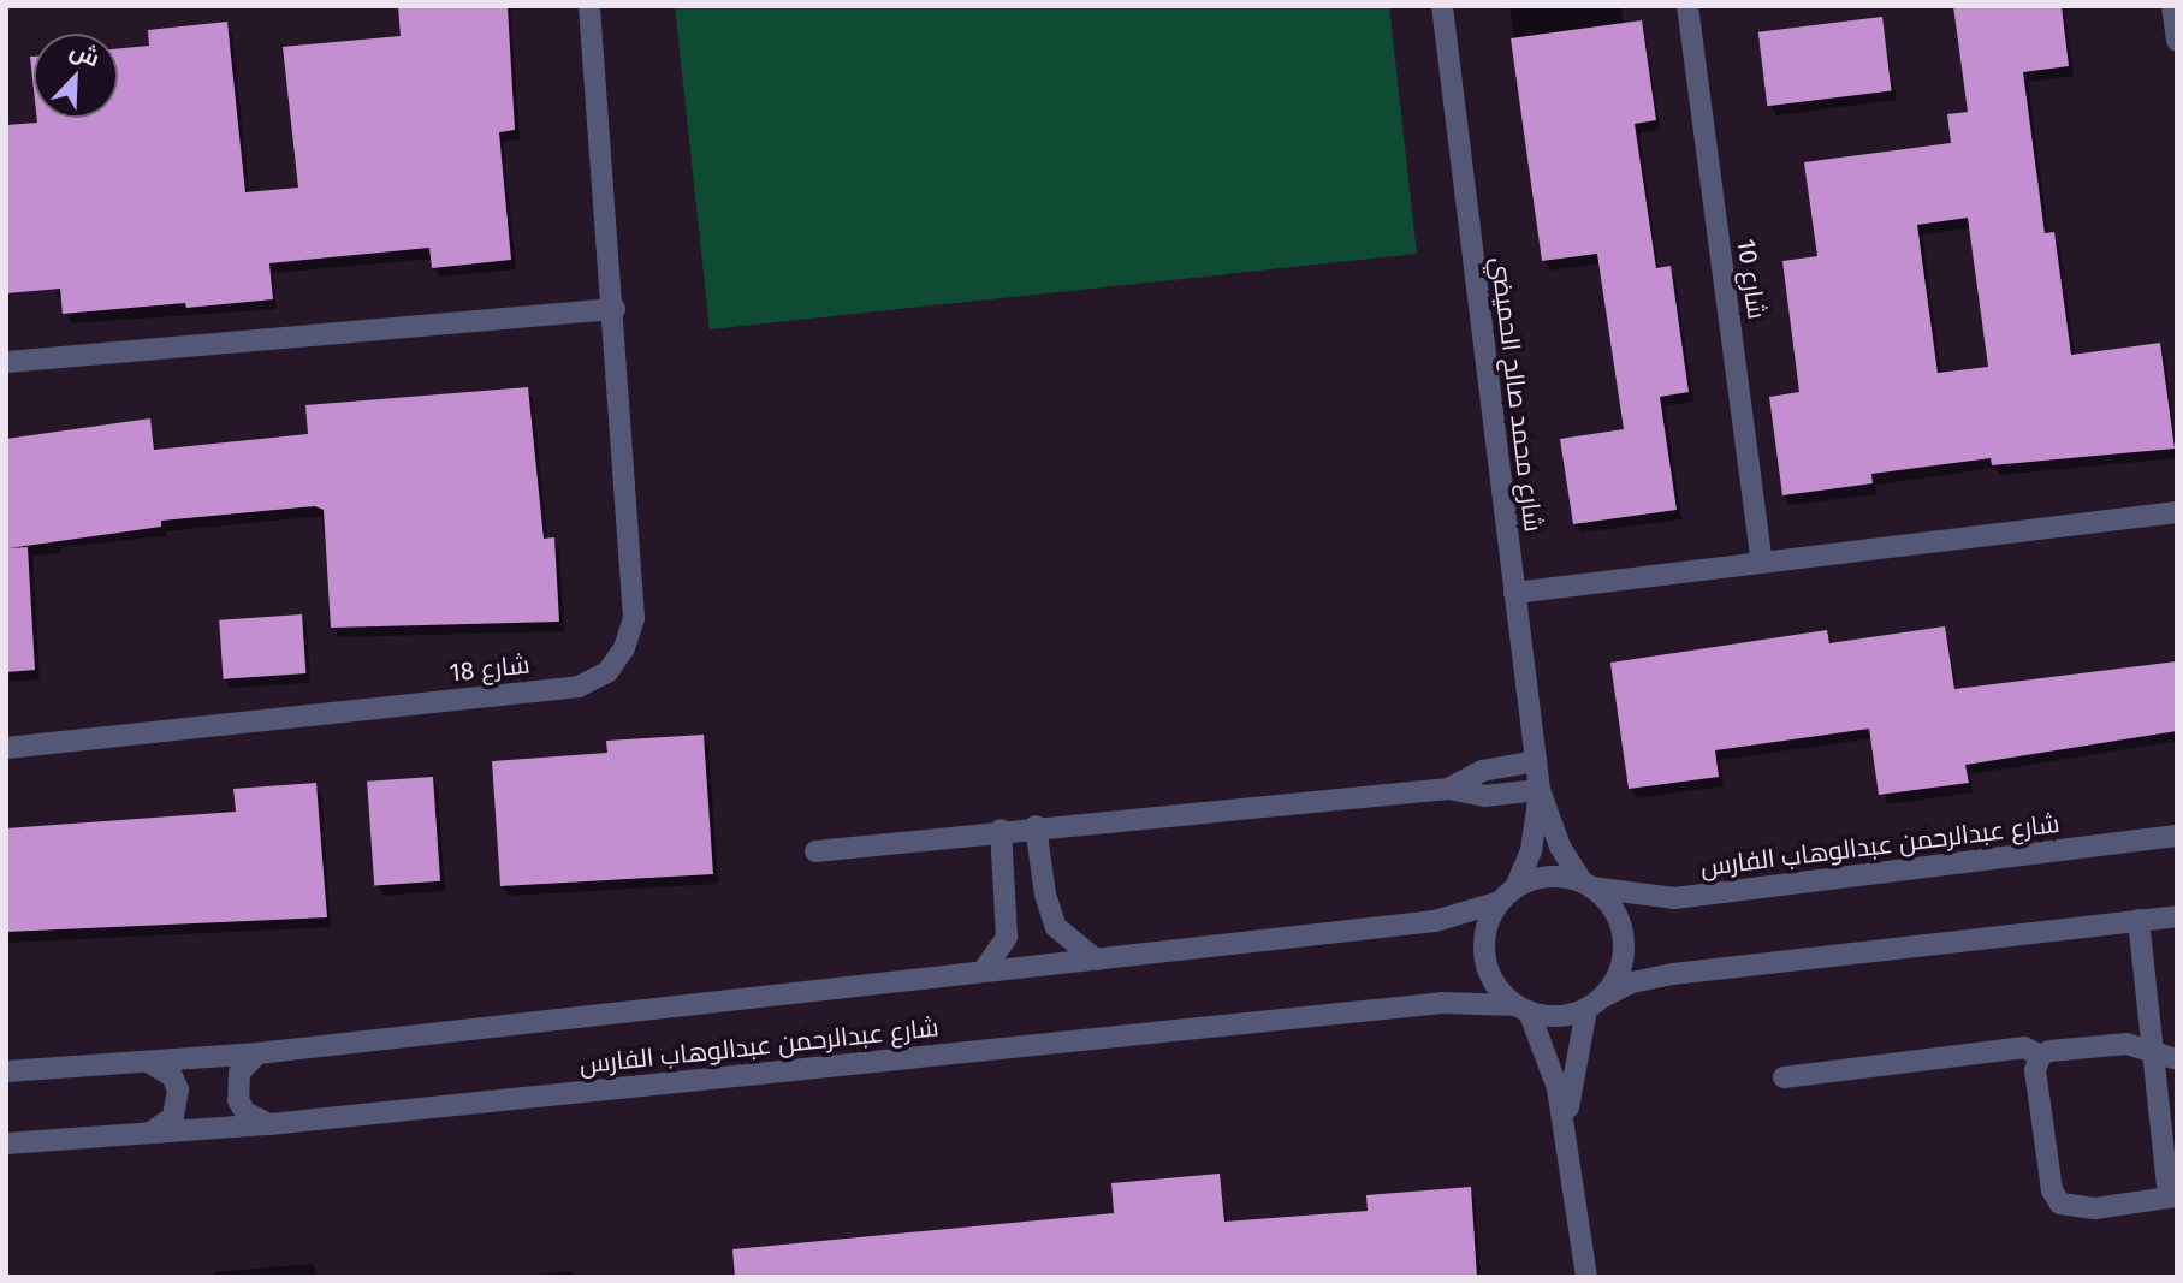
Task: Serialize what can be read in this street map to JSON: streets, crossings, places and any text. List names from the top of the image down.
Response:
{
  "streets": {
    "street": [
      "شارع 10",
      "شارع محمد صالح الحميضي",
      "شارع 18",
      "شارع عبدالرحمن عبدالوهاب الفارس"
    ]
  },
  "crossings": [
    ["شارع محمد صالح الحميضي", "شارع عبدالرحمن عبدالوهاب الفارس"]
  ],
  "north": "top right"
}
